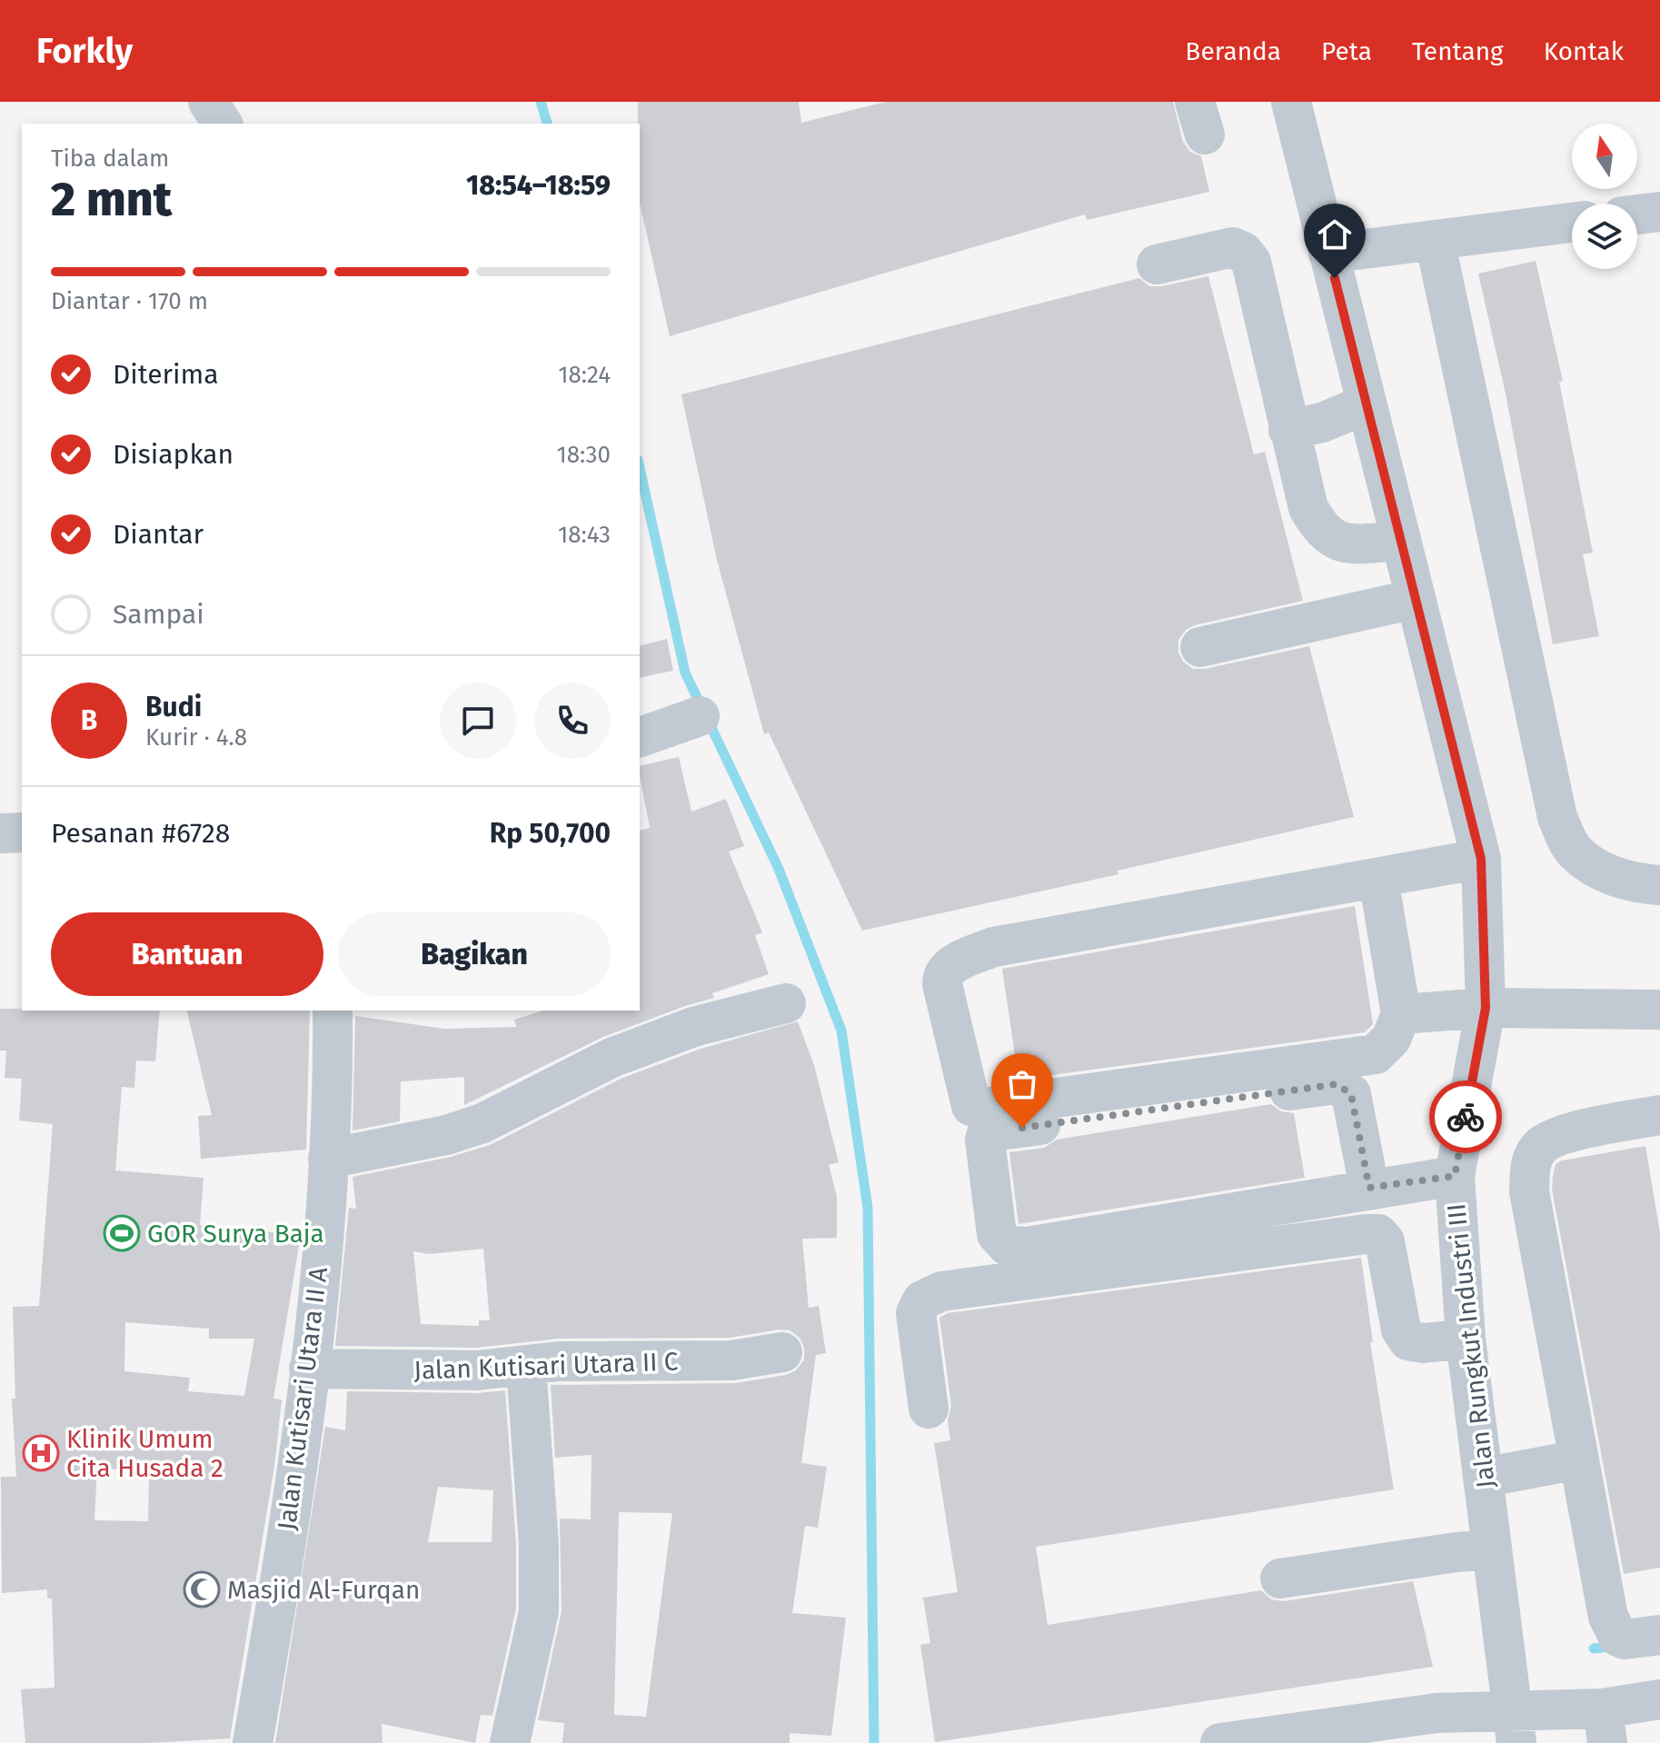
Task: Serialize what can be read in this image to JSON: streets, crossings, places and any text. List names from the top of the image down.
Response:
{
  "streets": {
    "street": ["Jalan Rungkut Industri III", "Jalan Kutisari Utara II C", "Jalan Kutisari Utara II A"]
  },
  "crossings": [
    ["Jalan Kutisari Utara II C", "Jalan Kutisari Utara II A"]
  ],
  "places": {
    "sports": ["GOR Surya Baja"],
    "hospital": ["Klinik Umum Cita Husada 2"],
    "mosque": ["Masjid Al-Furqan"]
  },
  "north": "top",
  "page": {
    "header": "Forkly",
    "nav": [
      "Beranda",
      "Peta",
      "Tentang",
      "Kontak"
    ],
    "heading": ["2 mnt", "Tiba dalam", "18:54–18:59"],
    "panel": [
      "Budi",
      "Kurir · 4.8",
      "Pesanan #6728",
      "Rp 50,700"
    ],
    "bar": "Diantar · 170 m",
    "list": [
      ["Diterima", "18:24"],
      ["Disiapkan", "18:30"],
      ["Diantar", "18:43"],
      "Sampai"
    ],
    "round": "B",
    "buttons": ["Bantuan", "Bagikan"]
  }
}
